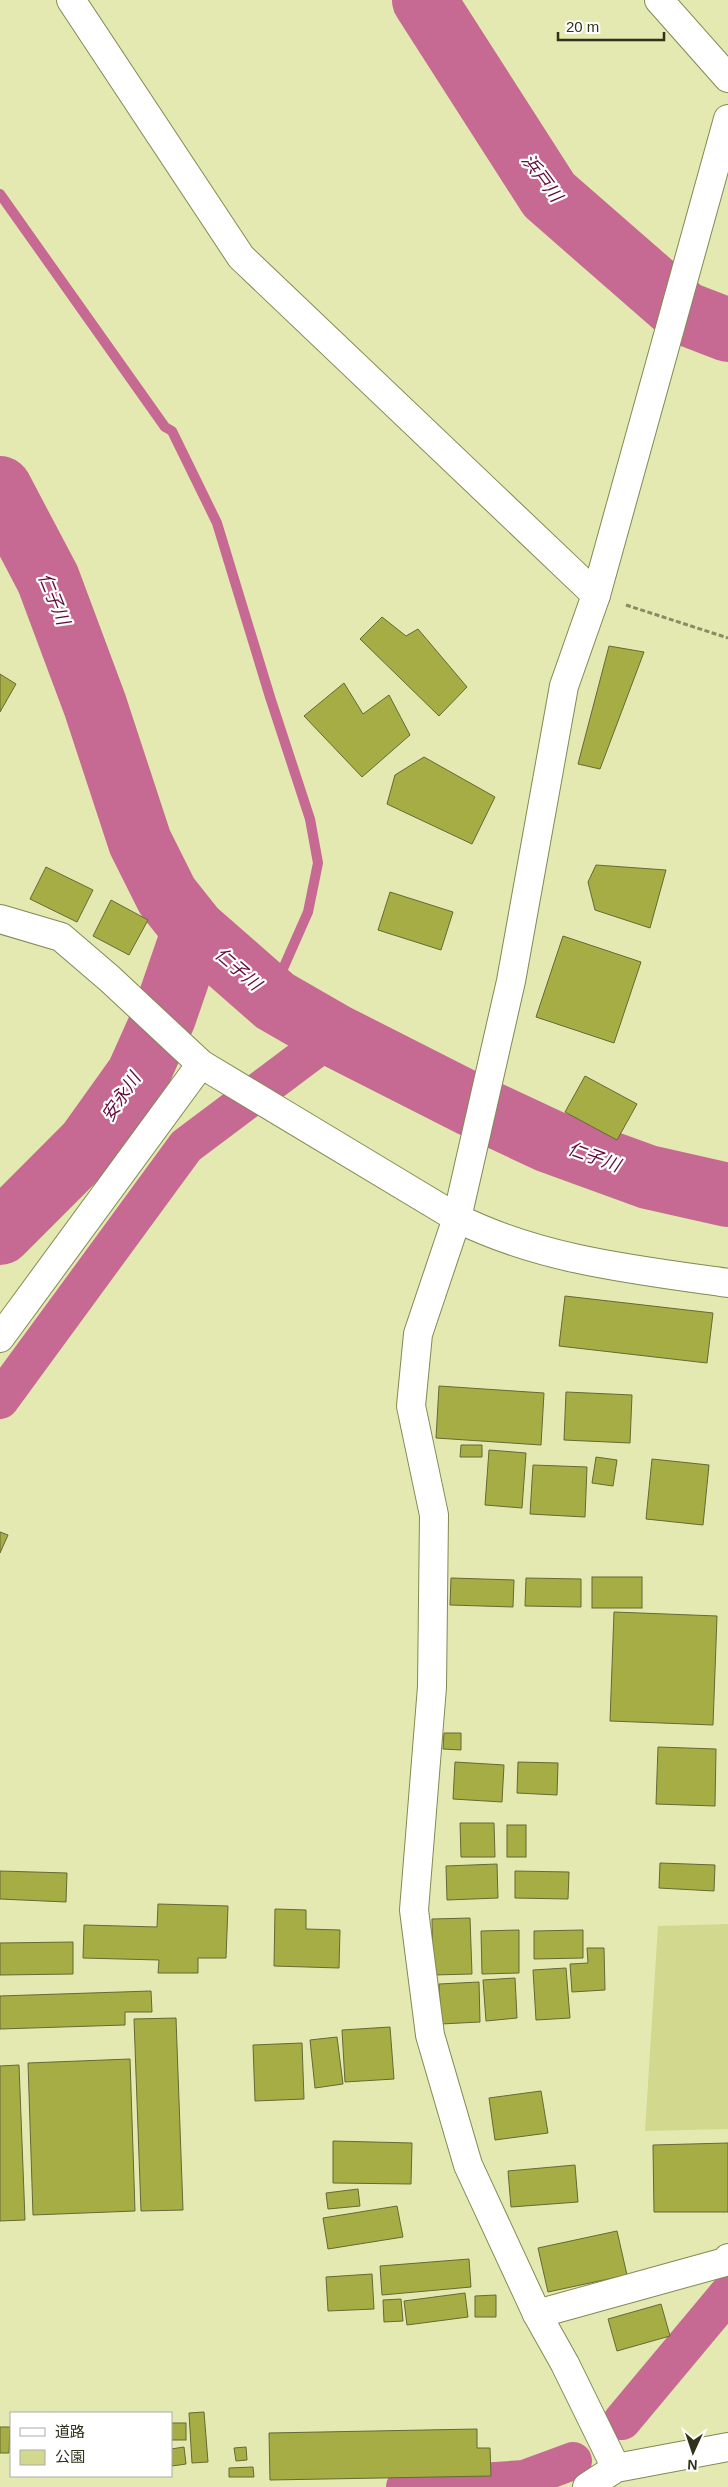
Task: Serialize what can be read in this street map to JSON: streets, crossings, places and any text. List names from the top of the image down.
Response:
{
  "water": ["浜戸川", "仁子川", "安永川"],
  "legend": ["道路", "公園"],
  "scale_bar": "20 m",
  "north": "bottom"
}
